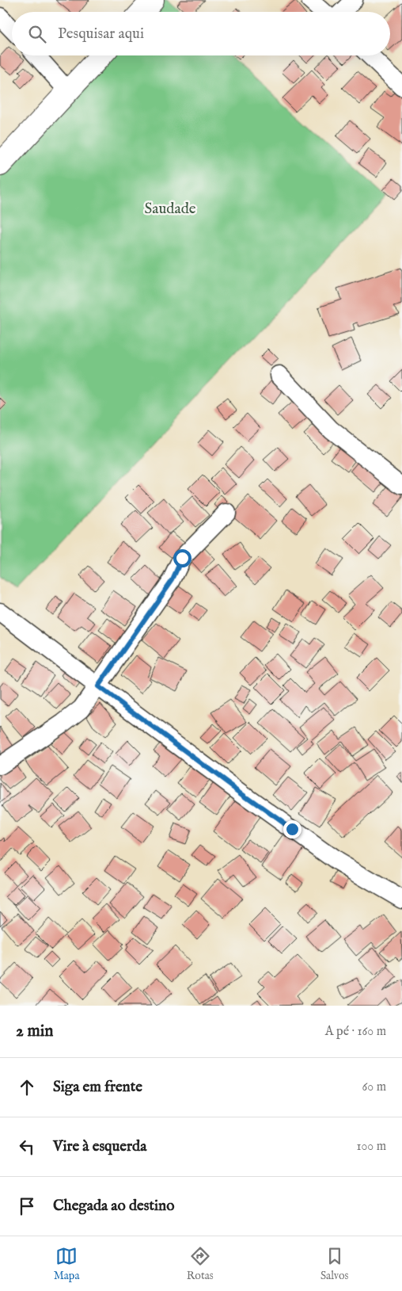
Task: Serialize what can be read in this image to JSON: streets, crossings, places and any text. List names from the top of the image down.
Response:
{
  "parks": ["Saudade"],
  "page": {
    "search": "Pesquisar aqui",
    "heading": ["2 min", "A pé · 160 m"],
    "list": [
      ["Siga em frente", "60 m"],
      ["Vire à esquerda", "100 m"],
      "Chegada ao destino"
    ],
    "nav": ["Mapa", "Rotas", "Salvos"]
  }
}
